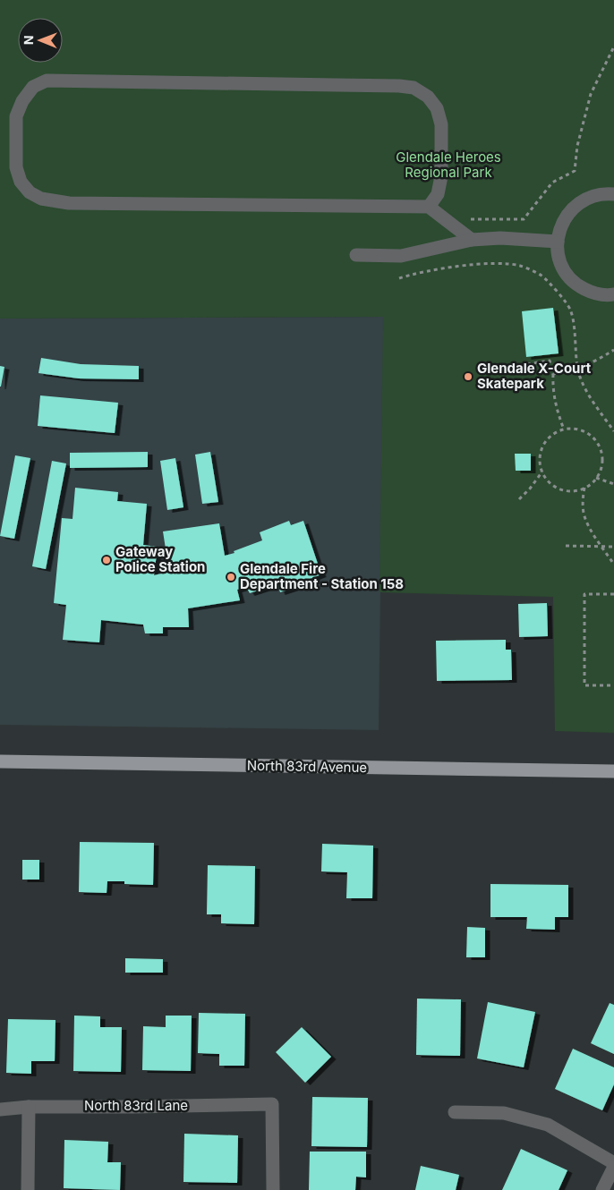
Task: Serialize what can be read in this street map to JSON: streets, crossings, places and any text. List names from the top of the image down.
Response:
{
  "streets": {
    "main road": ["North 83rd Avenue"],
    "street": ["North 83rd Lane"]
  },
  "parks": ["Glendale Heroes Regional Park"],
  "places": ["Glendale X-Court Skatepark", "Gateway Police Station", "Glendale Fire Department - Station 158"],
  "north": "left"
}
